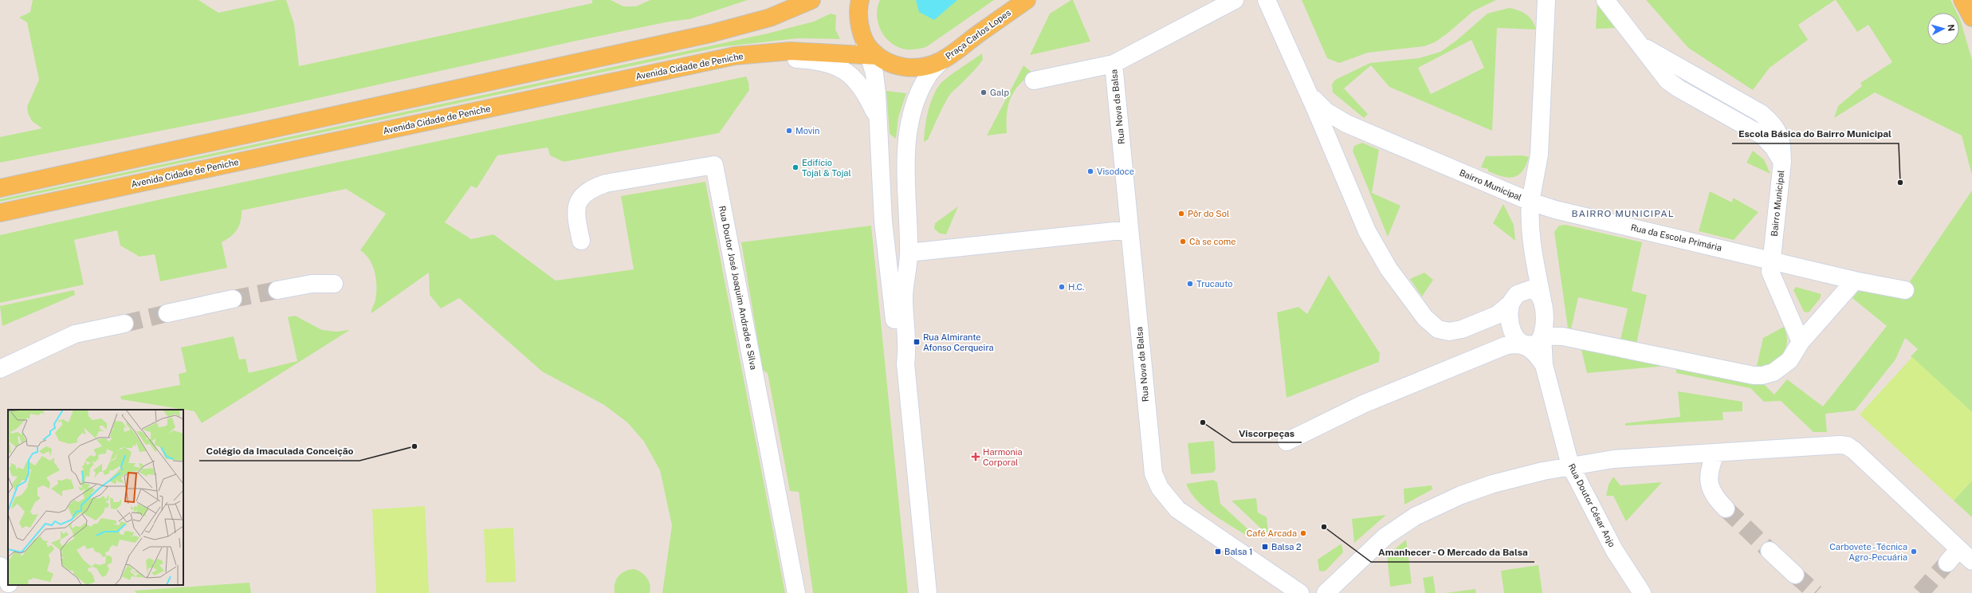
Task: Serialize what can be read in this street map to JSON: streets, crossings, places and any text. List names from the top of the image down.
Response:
{
  "streets": {
    "main road": ["Praça Carlos Lopes", "Avenida Cidade de Peniche"],
    "street": [
      "Rua Nova da Balsa",
      "Bairro Municipal",
      "Rua da Escola Primária",
      "Rua Doutor José Joaquim Andrade e Silva",
      "Rua Doutor César Anjo"
    ]
  },
  "crossings": [
    ["Praça Carlos Lopes", "Avenida Cidade de Peniche"],
    ["Bairro Municipal", "Rua da Escola Primária"]
  ],
  "districts": ["BAIRRO MUNICIPAL"],
  "places": {
    "other": [
      "Galp",
      "Movin",
      "Edifício Tojal & Tojal",
      "Visodoce",
      "Escola Básica do Bairro Municipal",
      "Pôr do Sol",
      "Cà se come",
      "Trucauto",
      "H.C.",
      "Viscorpeças",
      "Colégio da Imaculada Conceição",
      "Amanhecer - O Mercado da Balsa",
      "Café Arcada",
      "Carbovete - Técnica Agro-Pecuária"
    ],
    "transit": ["Rua Almirante Afonso Cerqueira", "Balsa 2", "Balsa 1"],
    "health": ["Harmonia Corporal"]
  },
  "north": "right"
}
